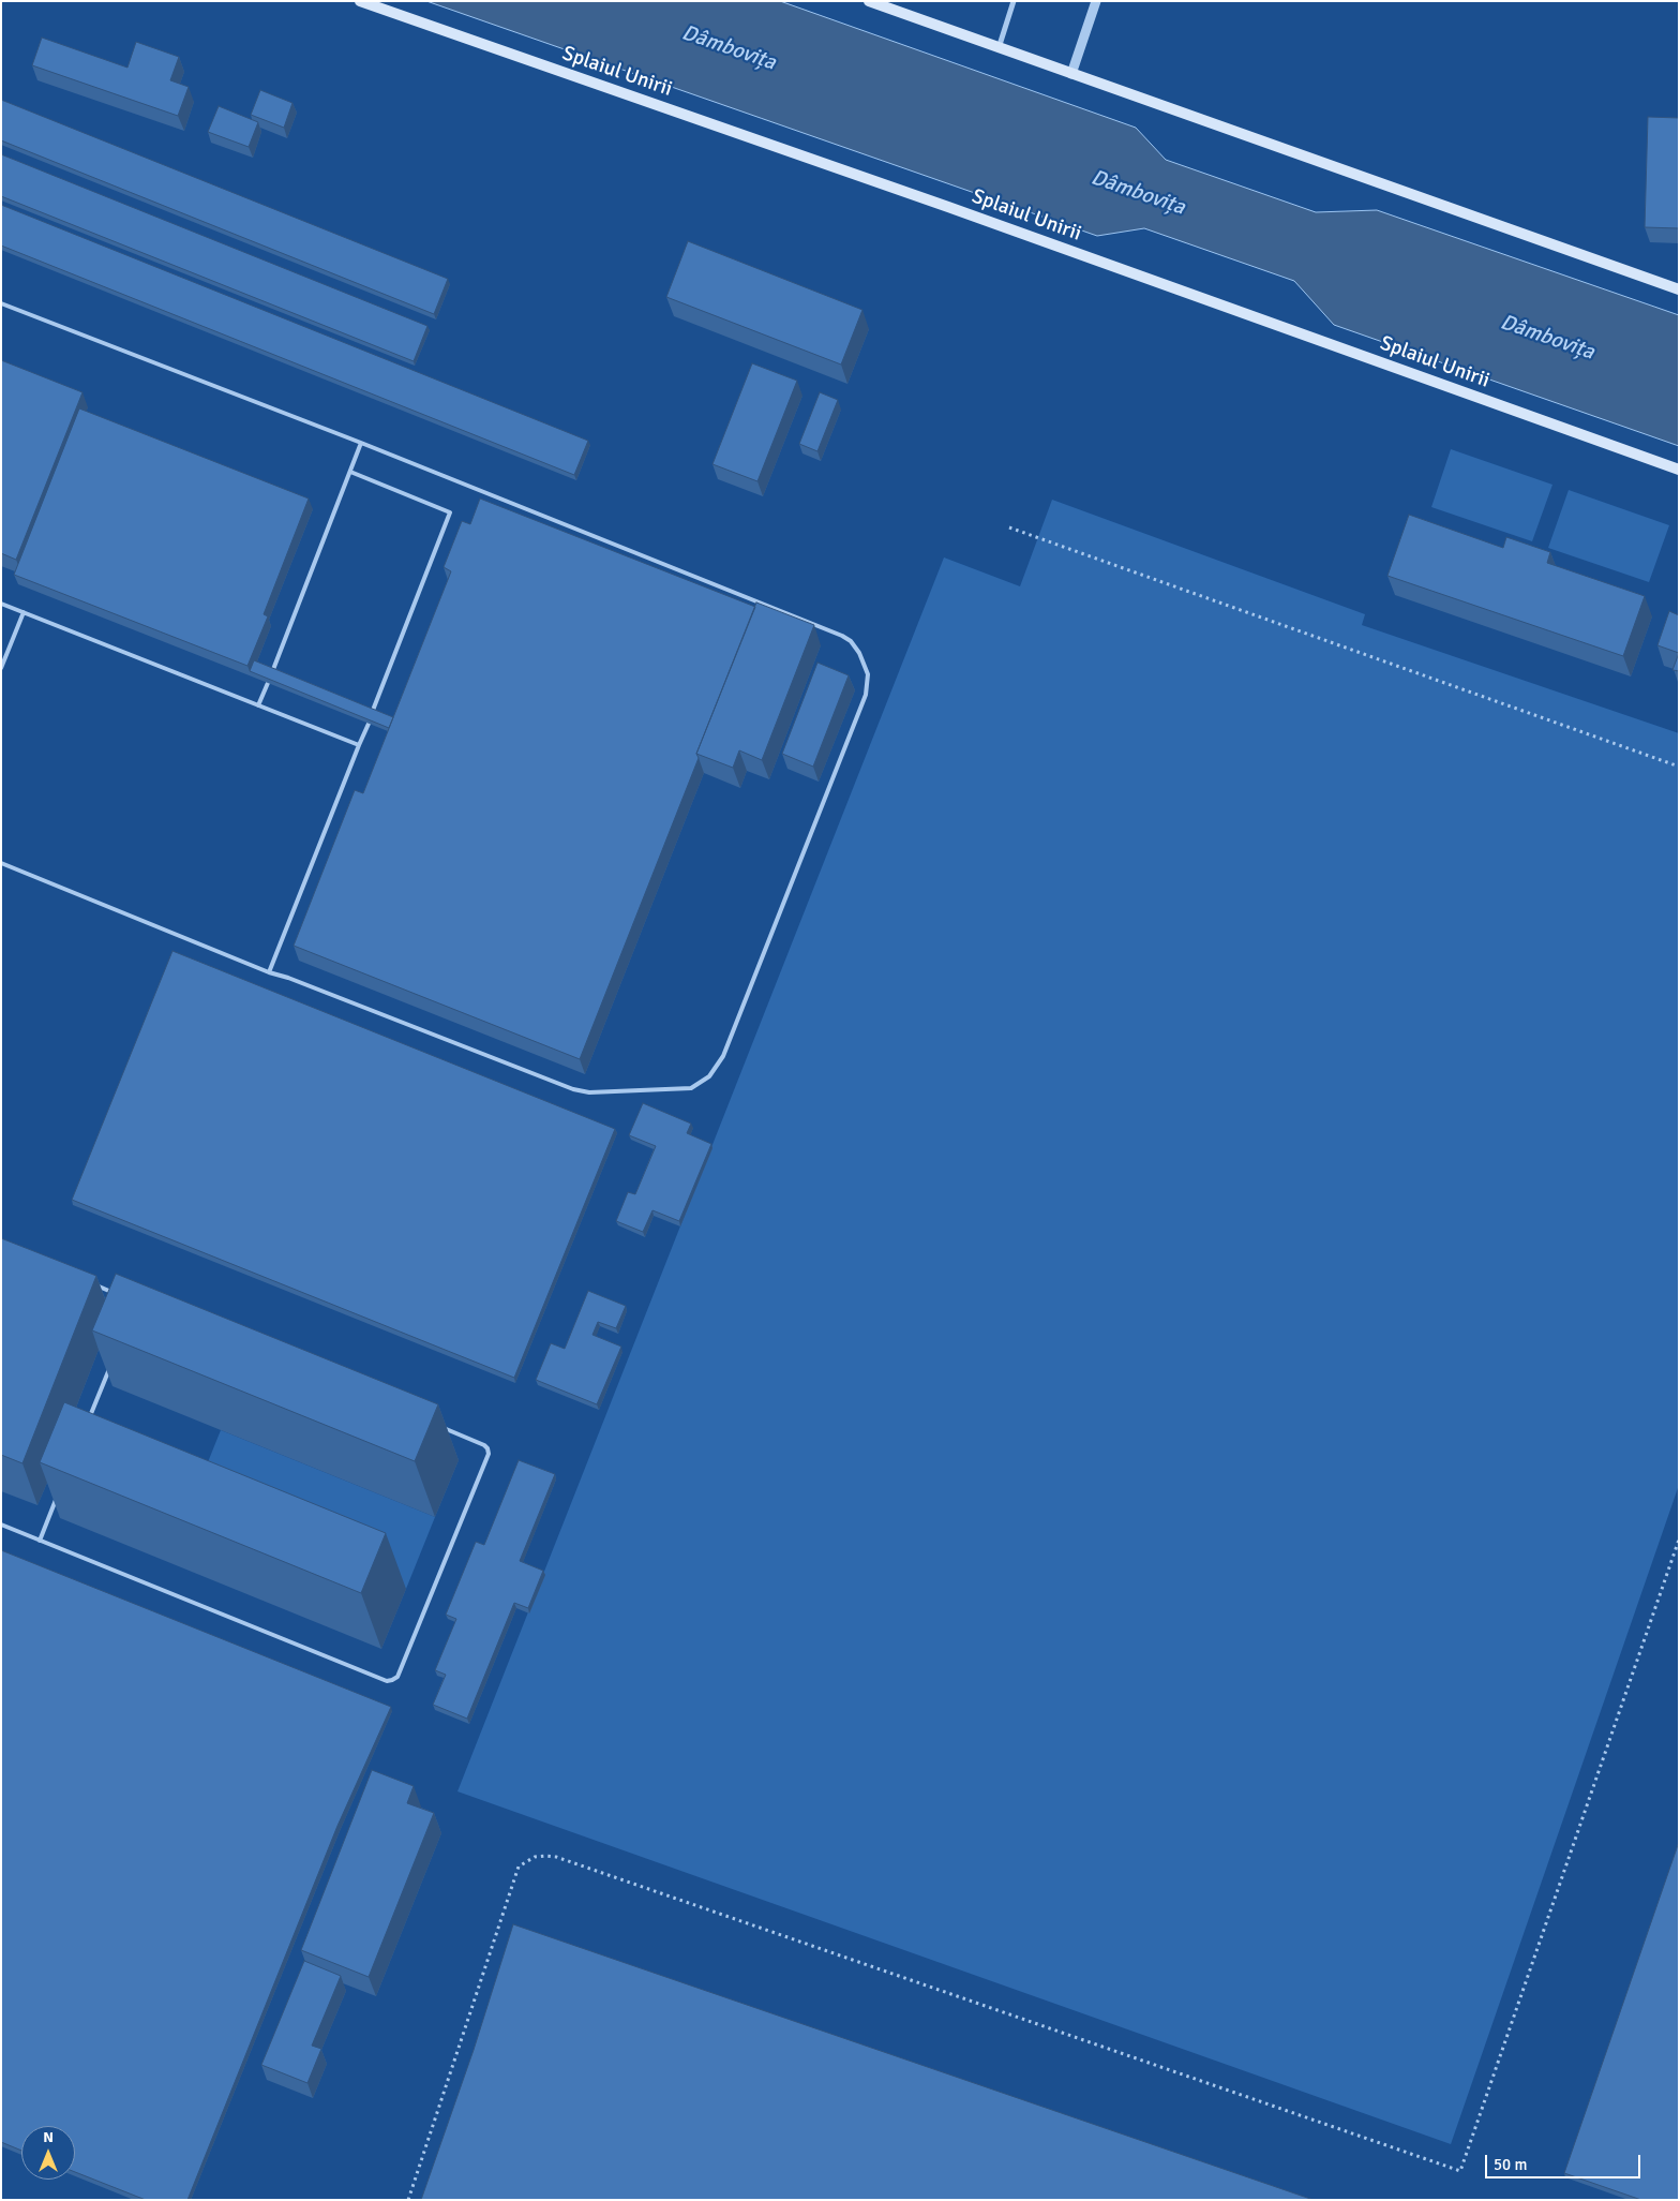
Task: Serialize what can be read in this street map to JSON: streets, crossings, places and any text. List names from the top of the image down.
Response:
{
  "streets": {
    "main road": ["Splaiul Unirii"]
  },
  "water": ["Dâmbovița"],
  "scale_bar": "50 m",
  "north": "top"
}
